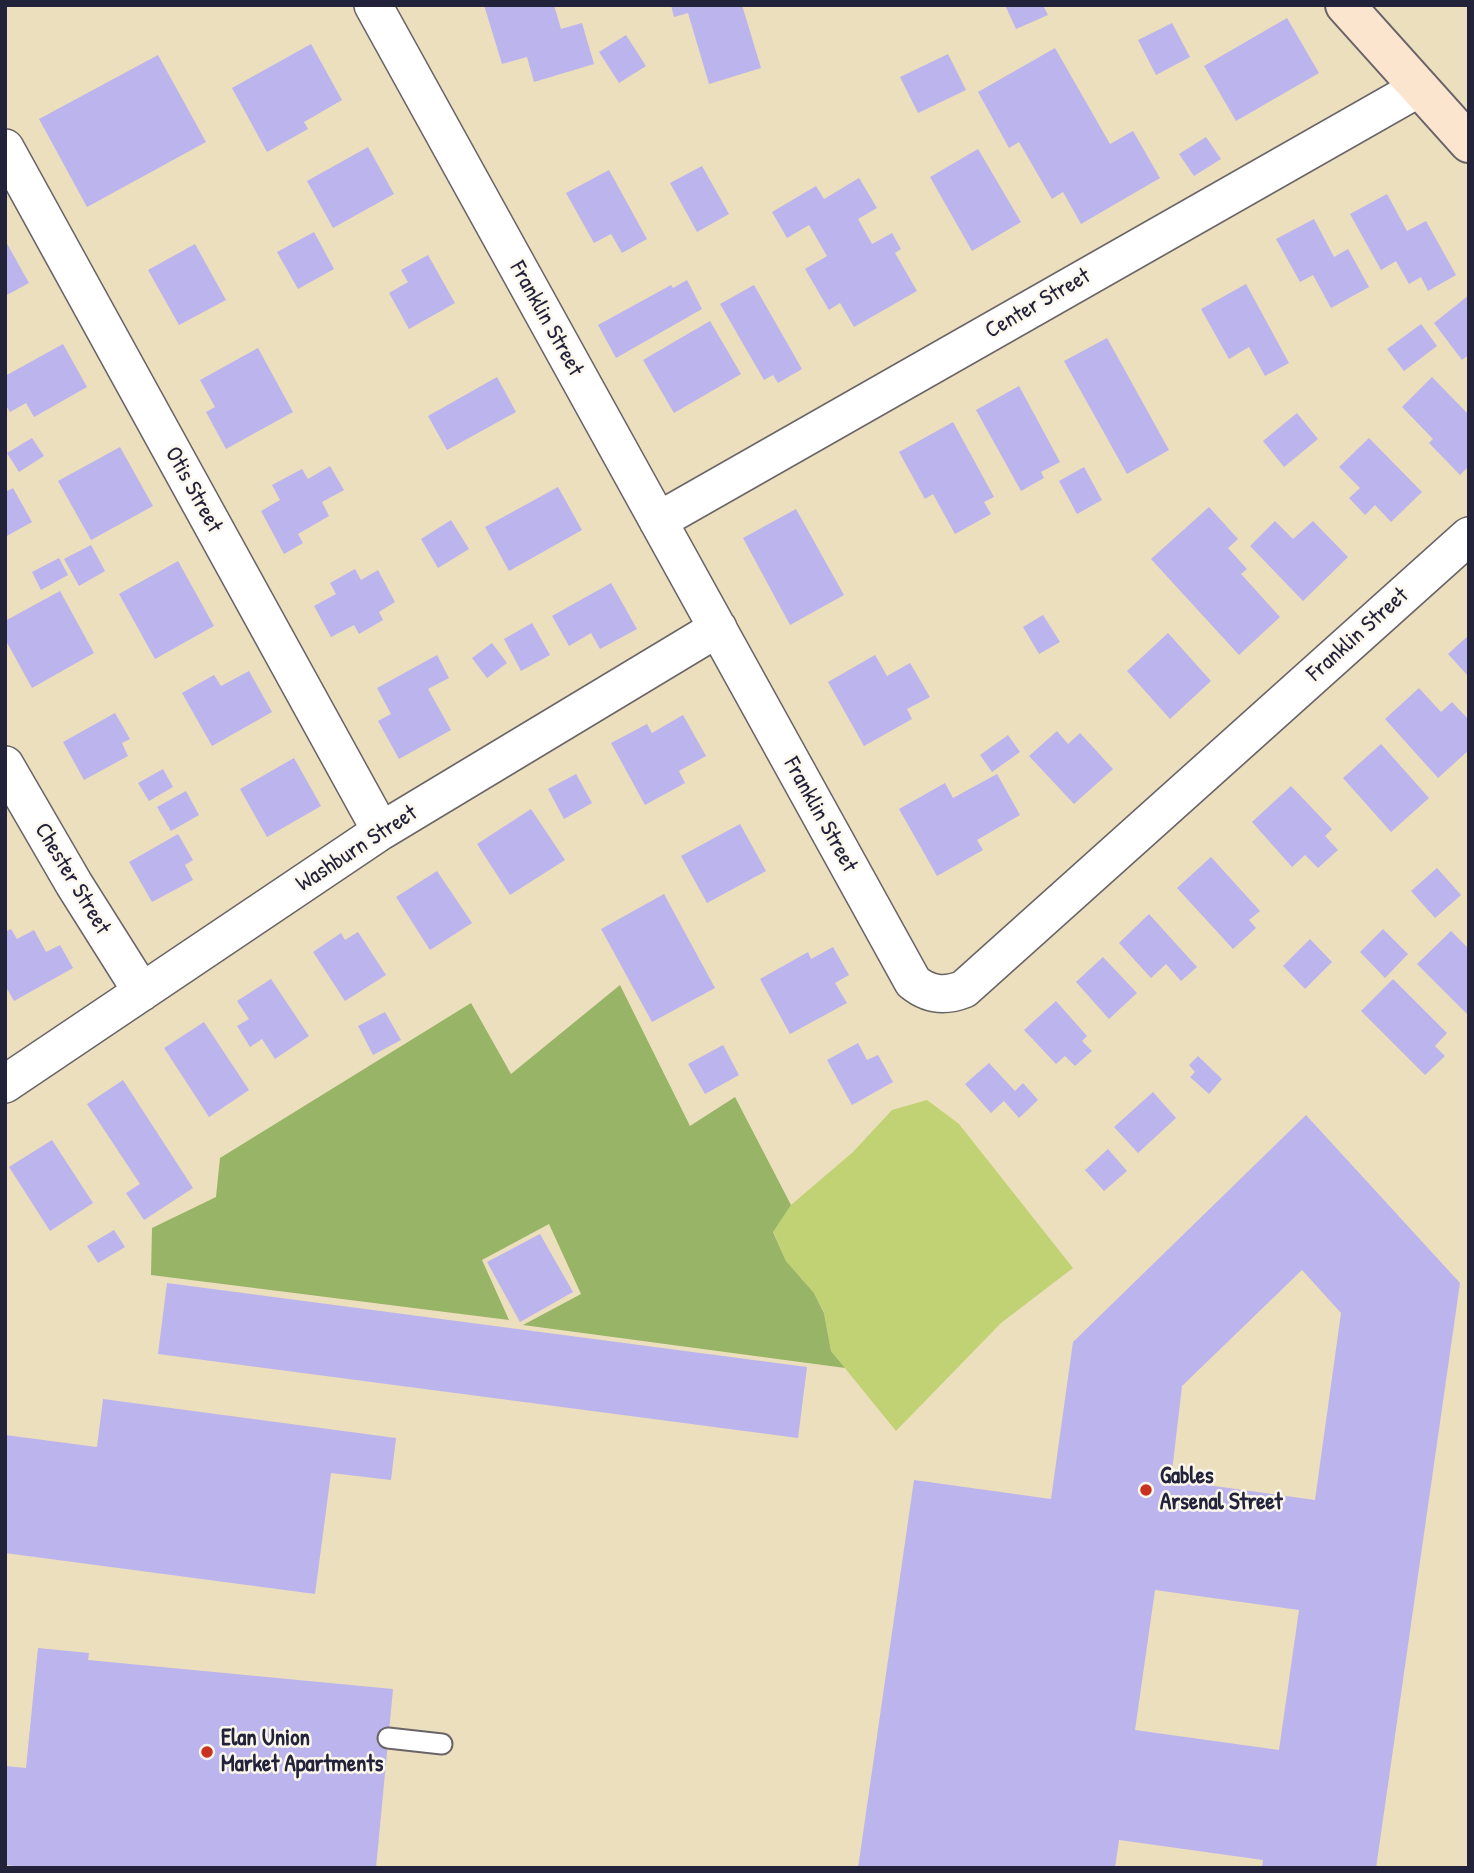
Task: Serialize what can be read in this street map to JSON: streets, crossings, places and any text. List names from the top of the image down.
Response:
{
  "streets": {
    "street": [
      "Center Street",
      "Franklin Street",
      "Otis Street",
      "Washburn Street",
      "Chester Street"
    ]
  },
  "crossings": [
    ["Center Street", "Franklin Street"],
    ["Franklin Street", "Washburn Street"],
    ["Otis Street", "Washburn Street"],
    ["Washburn Street", "Chester Street"]
  ],
  "places": ["Gables Arsenal Street", "Elan Union Market Apartments"]
}
